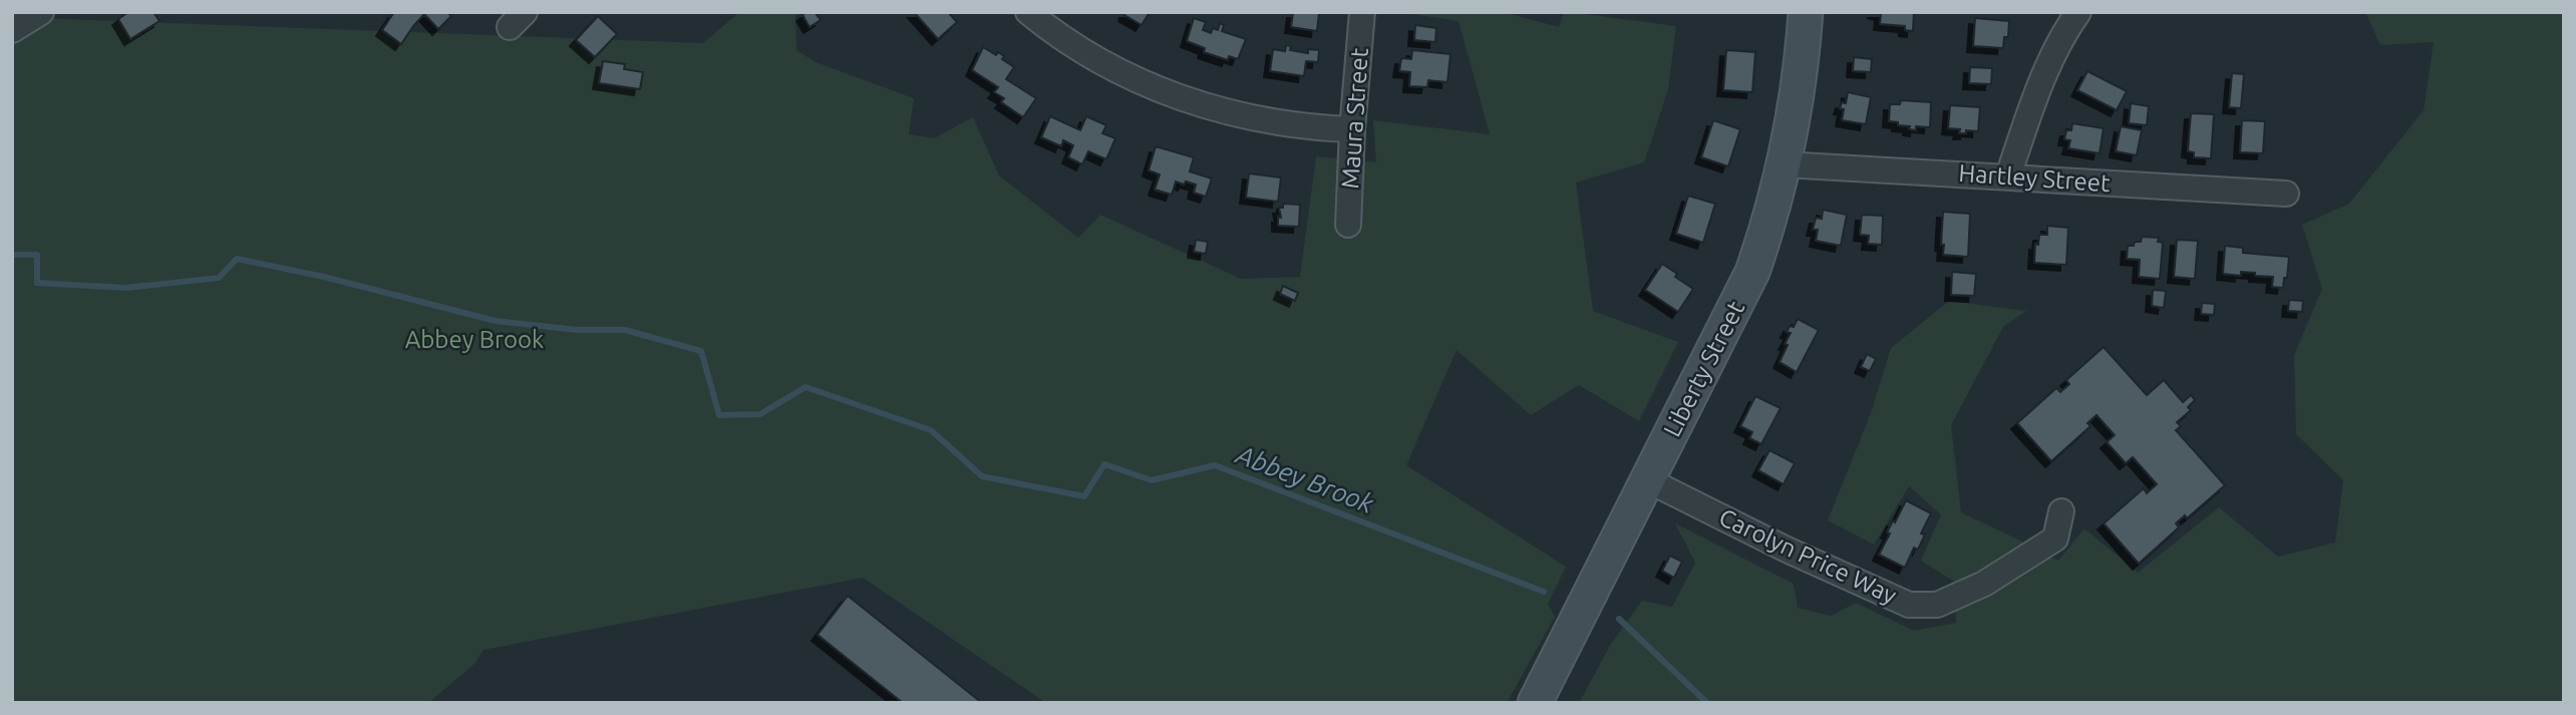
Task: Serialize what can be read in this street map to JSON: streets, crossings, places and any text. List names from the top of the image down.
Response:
{
  "streets": {
    "main road": ["Liberty Street"],
    "street": ["Maura Street", "Hartley Street", "Carolyn Price Way"]
  },
  "crossings": [
    ["Hartley Street", "Liberty Street"],
    ["Liberty Street", "Carolyn Price Way"]
  ],
  "water": ["Abbey Brook"],
  "parks": ["Abbey Brook"]
}
